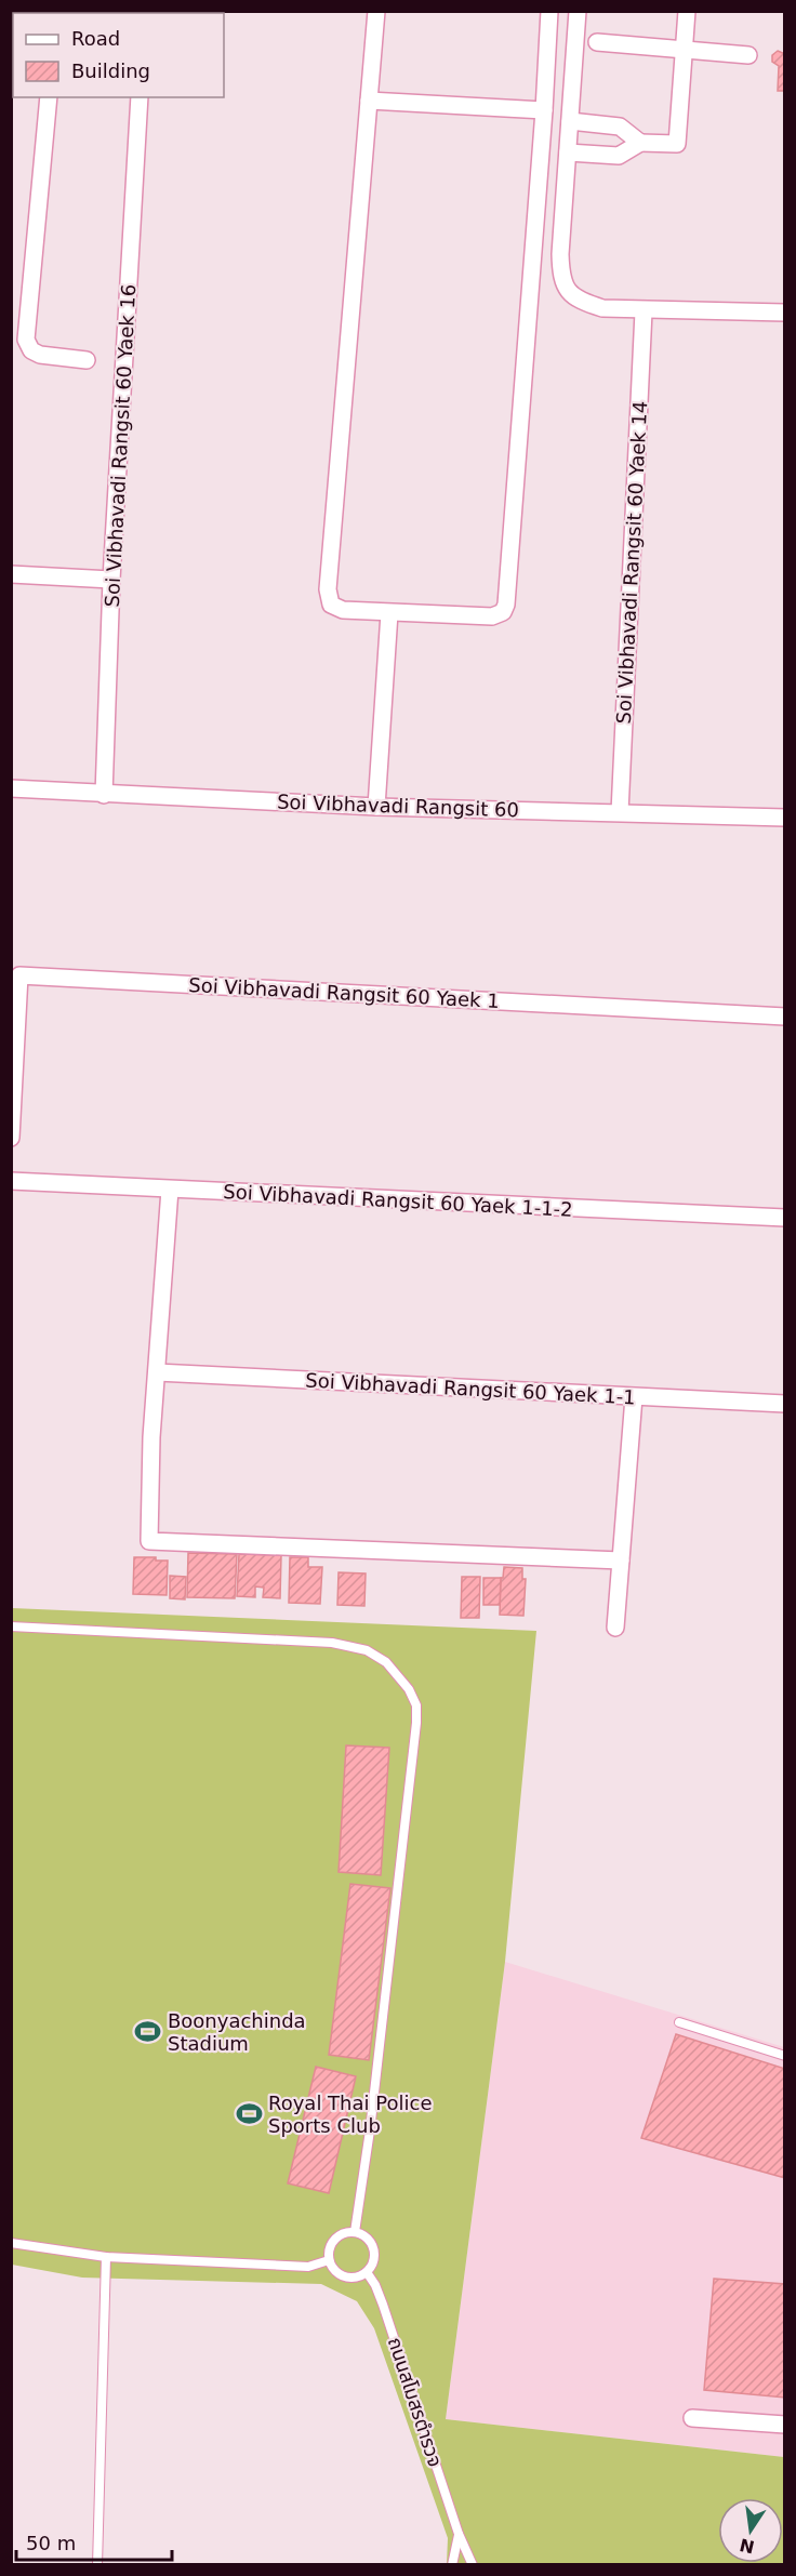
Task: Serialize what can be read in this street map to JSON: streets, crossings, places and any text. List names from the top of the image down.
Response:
{
  "streets": {
    "street": [
      "Soi Vibhavadi Rangsit 60 Yaek 16",
      "Soi Vibhavadi Rangsit 60 Yaek 14",
      "Soi Vibhavadi Rangsit 60",
      "Soi Vibhavadi Rangsit 60 Yaek 1",
      "Soi Vibhavadi Rangsit 60 Yaek 1-1-2",
      "Soi Vibhavadi Rangsit 60 Yaek 1-1"
    ],
    "lane": ["ถนนสโมสรตำรวจ"]
  },
  "crossings": [
    ["Soi Vibhavadi Rangsit 60 Yaek 16", "Soi Vibhavadi Rangsit 60"],
    ["Soi Vibhavadi Rangsit 60 Yaek 14", "Soi Vibhavadi Rangsit 60"]
  ],
  "places": {
    "sports": ["Boonyachinda Stadium", "Royal Thai Police Sports Club"]
  },
  "legend": ["Road", "Building"],
  "scale_bar": "50 m",
  "north": "bottom"
}
